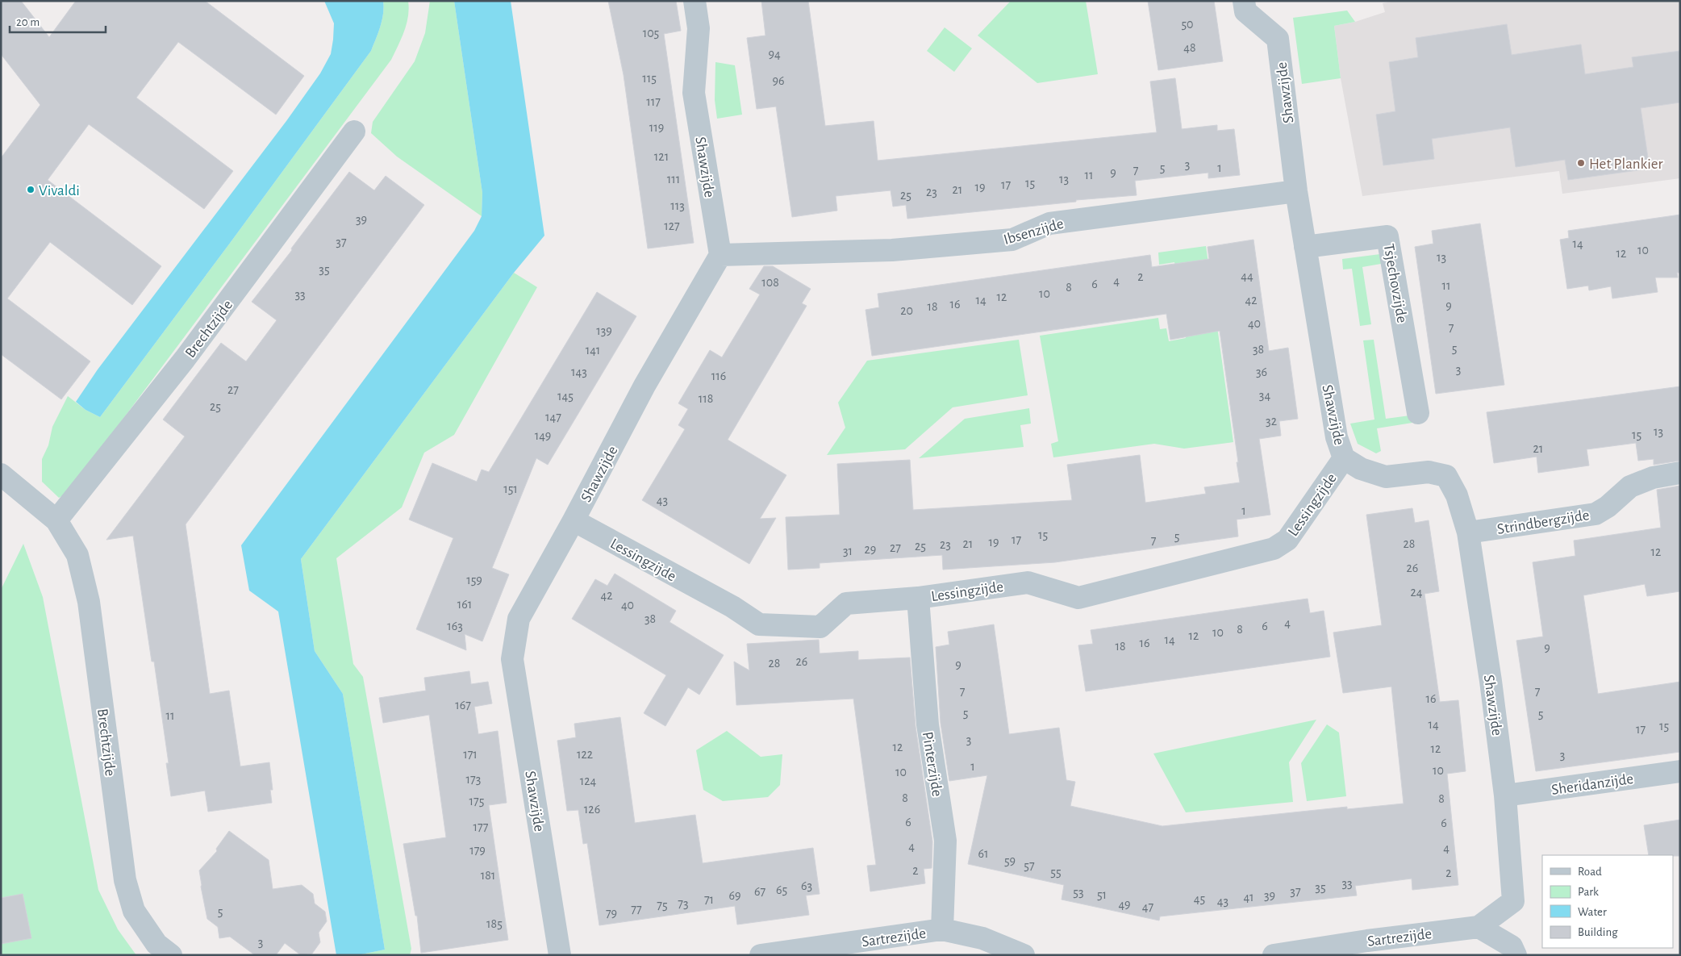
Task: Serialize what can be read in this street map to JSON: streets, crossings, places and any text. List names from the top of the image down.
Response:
{
  "streets": {
    "street": [
      "Shawzijde",
      "Ibsenzijde",
      "Tsjechovzijde",
      "Brechtzijde",
      "Lessingzijde",
      "Strindbergzijde",
      "Pinterzijde",
      "Sheridanzijde",
      "Sartrezijde"
    ]
  },
  "crossings": [
    ["Shawzijde", "Ibsenzijde"],
    ["Shawzijde", "Tsjechovzijde"],
    ["Shawzijde", "Lessingzijde"],
    ["Shawzijde", "Strindbergzijde"],
    ["Shawzijde", "Sheridanzijde"],
    ["Shawzijde", "Sartrezijde"],
    ["Lessingzijde", "Pinterzijde"],
    ["Pinterzijde", "Sartrezijde"]
  ],
  "places": ["Het Plankier", "Vivaldi"],
  "house_numbers": [
    "50",
    "105",
    "48",
    "94",
    "115",
    "96",
    "117",
    "119",
    "121",
    "3",
    "5",
    "1",
    "7",
    "9",
    "11",
    "111",
    "13",
    "15",
    "17",
    "19",
    "21",
    "23",
    "25",
    "113",
    "39",
    "127",
    "37",
    "14",
    "10",
    "12",
    "13",
    "35",
    "44",
    "2",
    "4",
    "108",
    "6",
    "11",
    "8",
    "10",
    "33",
    "12",
    "14",
    "42",
    "16",
    "9",
    "18",
    "20",
    "40",
    "7",
    "139",
    "5",
    "38",
    "141",
    "3",
    "143",
    "36",
    "116",
    "27",
    "34",
    "145",
    "118",
    "25",
    "147",
    "32",
    "13",
    "15",
    "149",
    "21",
    "151",
    "43",
    "1",
    "15",
    "5",
    "17",
    "7",
    "19",
    "21",
    "28",
    "23",
    "25",
    "27",
    "29",
    "31",
    "12",
    "26",
    "159",
    "24",
    "42",
    "161",
    "40",
    "38",
    "4",
    "163",
    "6",
    "8",
    "10",
    "12",
    "14",
    "16",
    "18",
    "9",
    "26",
    "28",
    "9",
    "7",
    "7",
    "16",
    "167",
    "5",
    "5",
    "11",
    "14",
    "15",
    "17",
    "3",
    "12",
    "12",
    "171",
    "122",
    "3",
    "1",
    "10",
    "10",
    "173",
    "124",
    "8",
    "8",
    "175",
    "126",
    "6",
    "6",
    "177",
    "4",
    "4",
    "179",
    "61",
    "59",
    "57",
    "2",
    "55",
    "2",
    "181",
    "33",
    "63",
    "35",
    "65",
    "67",
    "37",
    "53",
    "51",
    "69",
    "39",
    "41",
    "45",
    "71",
    "43",
    "73",
    "49",
    "75",
    "47",
    "77",
    "5",
    "79",
    "185",
    "3"
  ],
  "legend": [
    "Road",
    "Park",
    "Water",
    "Building"
  ],
  "scale_bar": "20 m"
}
